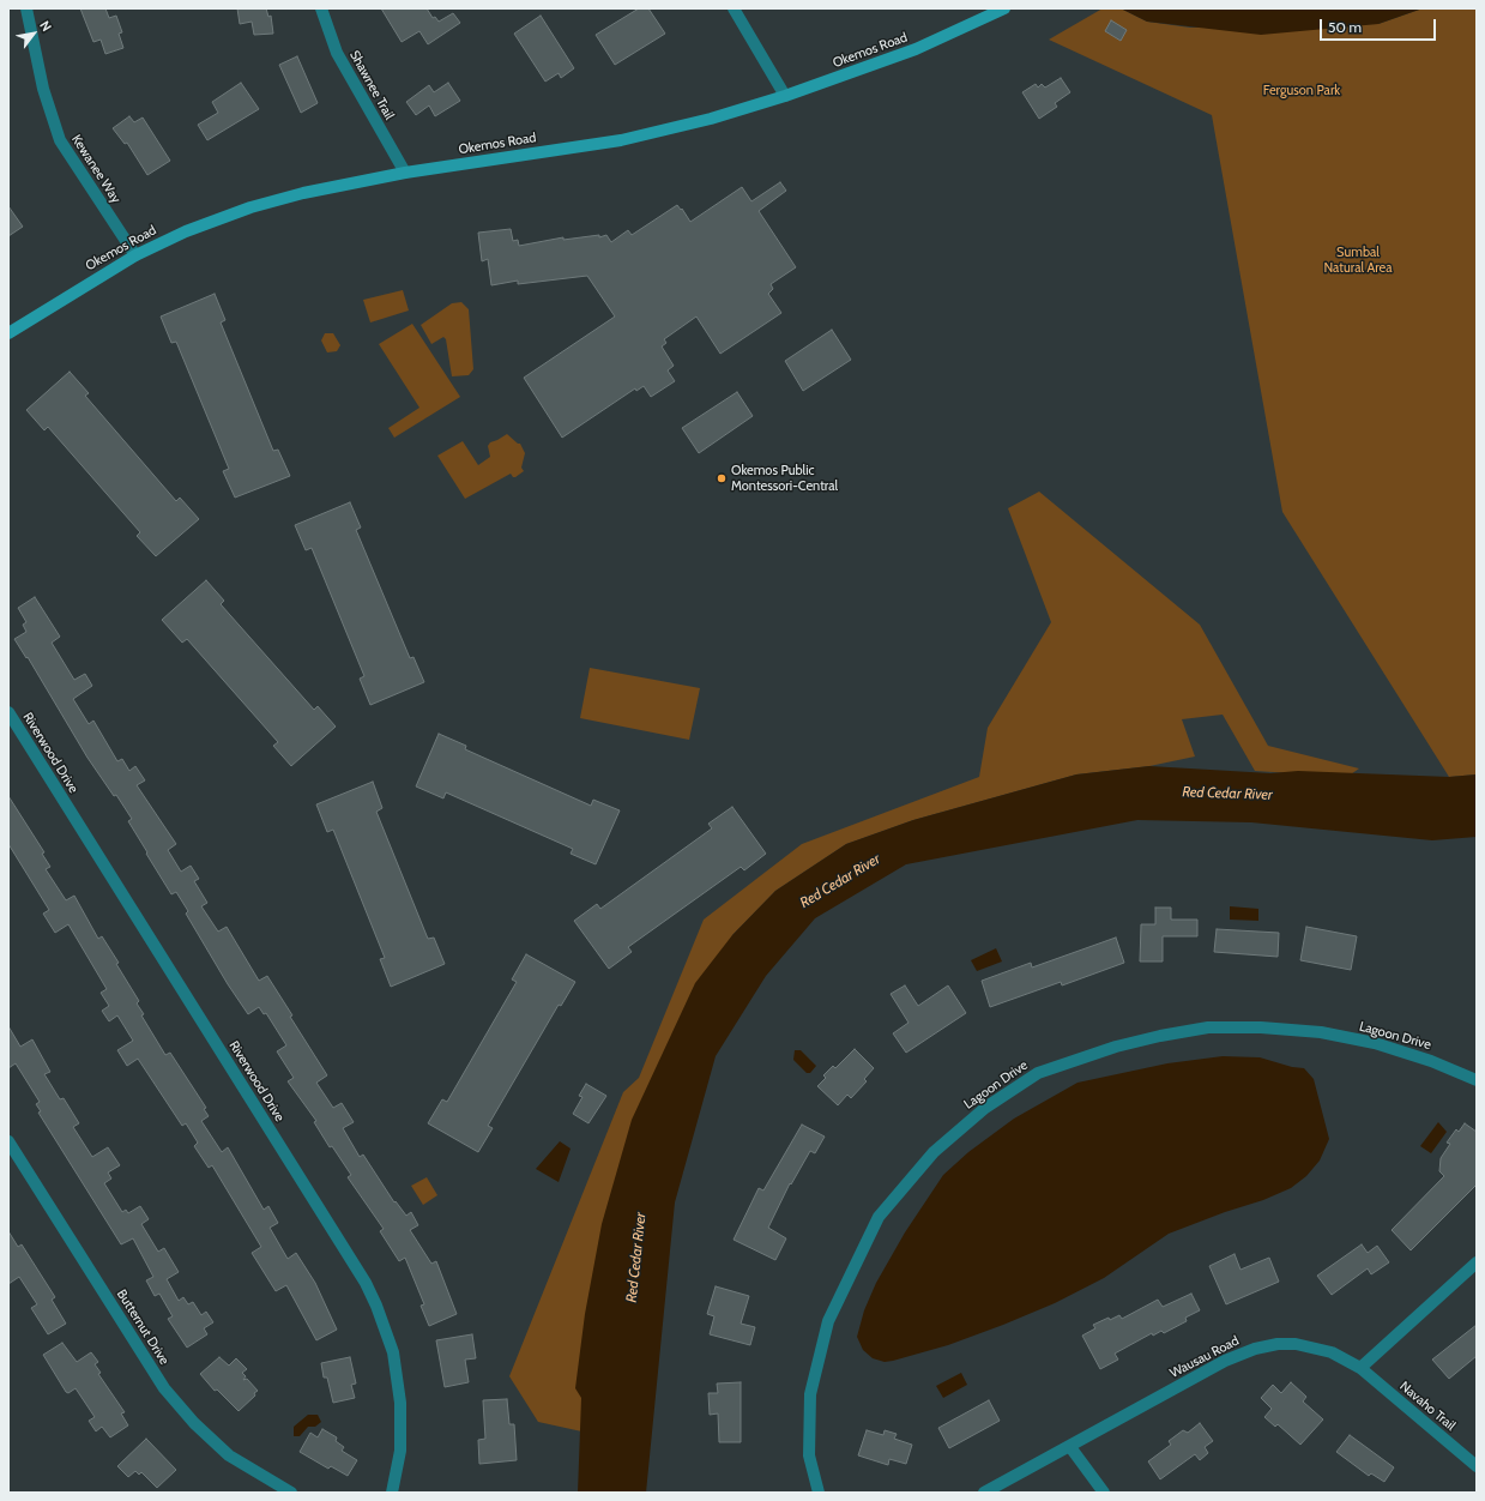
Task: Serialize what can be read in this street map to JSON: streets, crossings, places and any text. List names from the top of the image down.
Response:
{
  "streets": {
    "main road": ["Okemos Road"],
    "street": [
      "Shawnee Trail",
      "Kewanee Way",
      "Riverwood Drive",
      "Lagoon Drive",
      "Butternut Drive",
      "Wausau Road",
      "Navaho Trail"
    ]
  },
  "crossings": [
    ["Okemos Road", "Shawnee Trail"],
    ["Okemos Road", "Kewanee Way"],
    ["Wausau Road", "Navaho Trail"]
  ],
  "water": ["Red Cedar River"],
  "parks": ["Ferguson Park", "Sumbal Natural Area"],
  "places": ["Okemos Public Montessori-Central"],
  "scale_bar": "50 m",
  "north": "top right"
}
